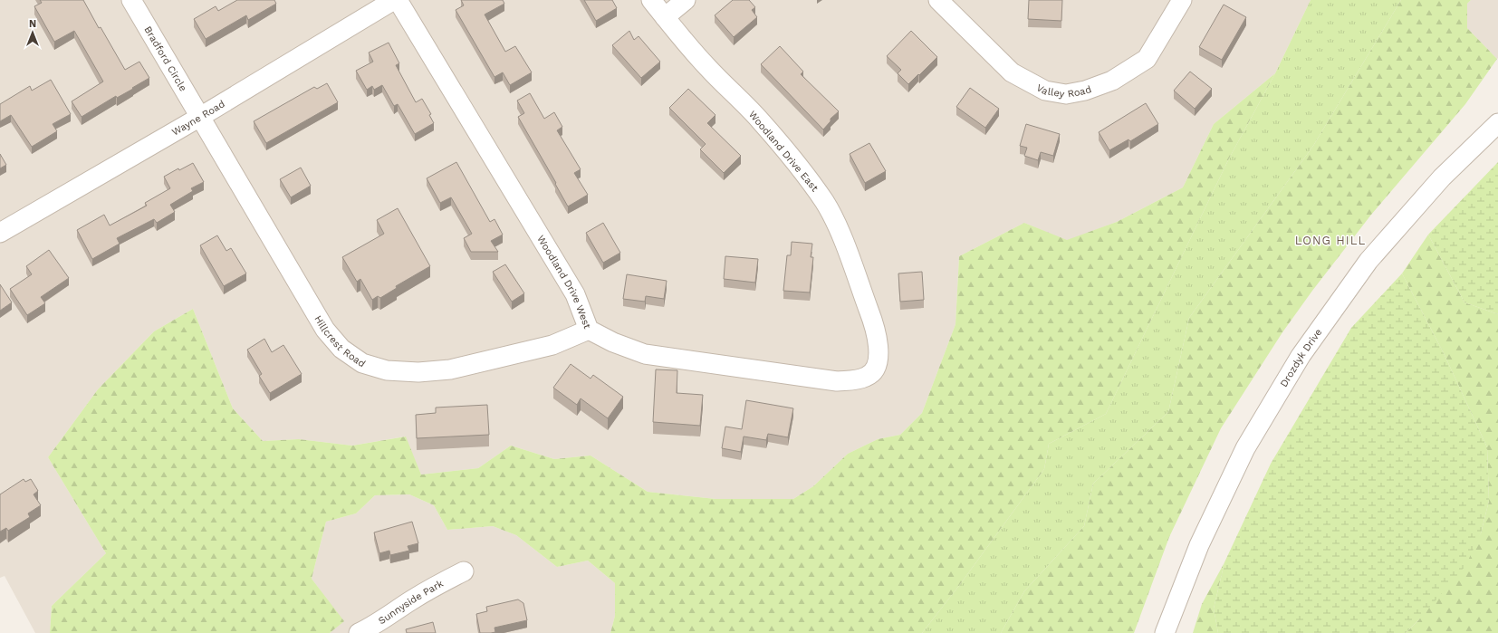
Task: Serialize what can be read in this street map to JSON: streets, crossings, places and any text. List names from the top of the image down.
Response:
{
  "streets": {
    "street": [
      "Bradford Circle",
      "Valley Road",
      "Wayne Road",
      "Woodland Drive East",
      "Woodland Drive West",
      "Hillcrest Road",
      "Drozdyk Drive",
      "Sunnyside Park"
    ]
  },
  "crossings": [
    ["Bradford Circle", "Wayne Road"],
    ["Bradford Circle", "Hillcrest Road"],
    ["Wayne Road", "Hillcrest Road"],
    ["Woodland Drive East", "Woodland Drive West"],
    ["Woodland Drive West", "Hillcrest Road"]
  ],
  "districts": ["LONG HILL"],
  "north": "top"
}
